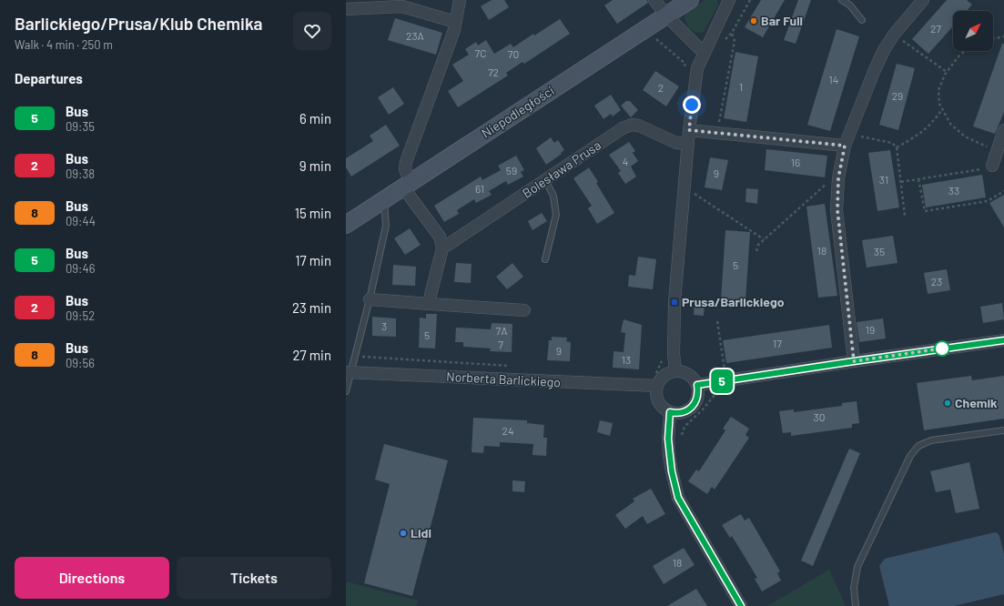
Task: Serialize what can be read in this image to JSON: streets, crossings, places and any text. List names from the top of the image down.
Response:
{
  "streets": {
    "street": ["Niepodległości", "Bolesława Prusa", "Norberta Barlickiego"]
  },
  "places": {
    "other": ["Bar Full", "Chemik", "Lidl"],
    "transit": ["Prusa/Barlickiego"]
  },
  "lines": ["bus line 5"],
  "house_numbers": [
    "27",
    "23A",
    "7C",
    "70",
    "72",
    "14",
    "1",
    "2",
    "29",
    "4",
    "16",
    "59",
    "9",
    "31",
    "61",
    "33",
    "18",
    "35",
    "5",
    "23",
    "3",
    "19",
    "7A",
    "5",
    "17",
    "7",
    "9",
    "13",
    "30",
    "24",
    "18"
  ],
  "north": "top right",
  "page": {
    "heading": [
      ["Barlickiego/Prusa/Klub Chemika", "Walk · 4 min · 250 m"],
      "Departures"
    ],
    "on_map": "5",
    "list": [
      {
        "mark": "5",
        "name": "Bus",
        "note": "09:35",
        "value": "6 min"
      },
      {
        "mark": "2",
        "name": "Bus",
        "note": "09:38",
        "value": "9 min"
      },
      {
        "mark": "8",
        "name": "Bus",
        "note": "09:44",
        "value": "15 min"
      },
      {
        "mark": "5",
        "name": "Bus",
        "note": "09:46",
        "value": "17 min"
      },
      {
        "mark": "2",
        "name": "Bus",
        "note": "09:52",
        "value": "23 min"
      },
      {
        "mark": "8",
        "name": "Bus",
        "note": "09:56",
        "value": "27 min"
      }
    ],
    "buttons": ["Directions", "Tickets"]
  }
}
